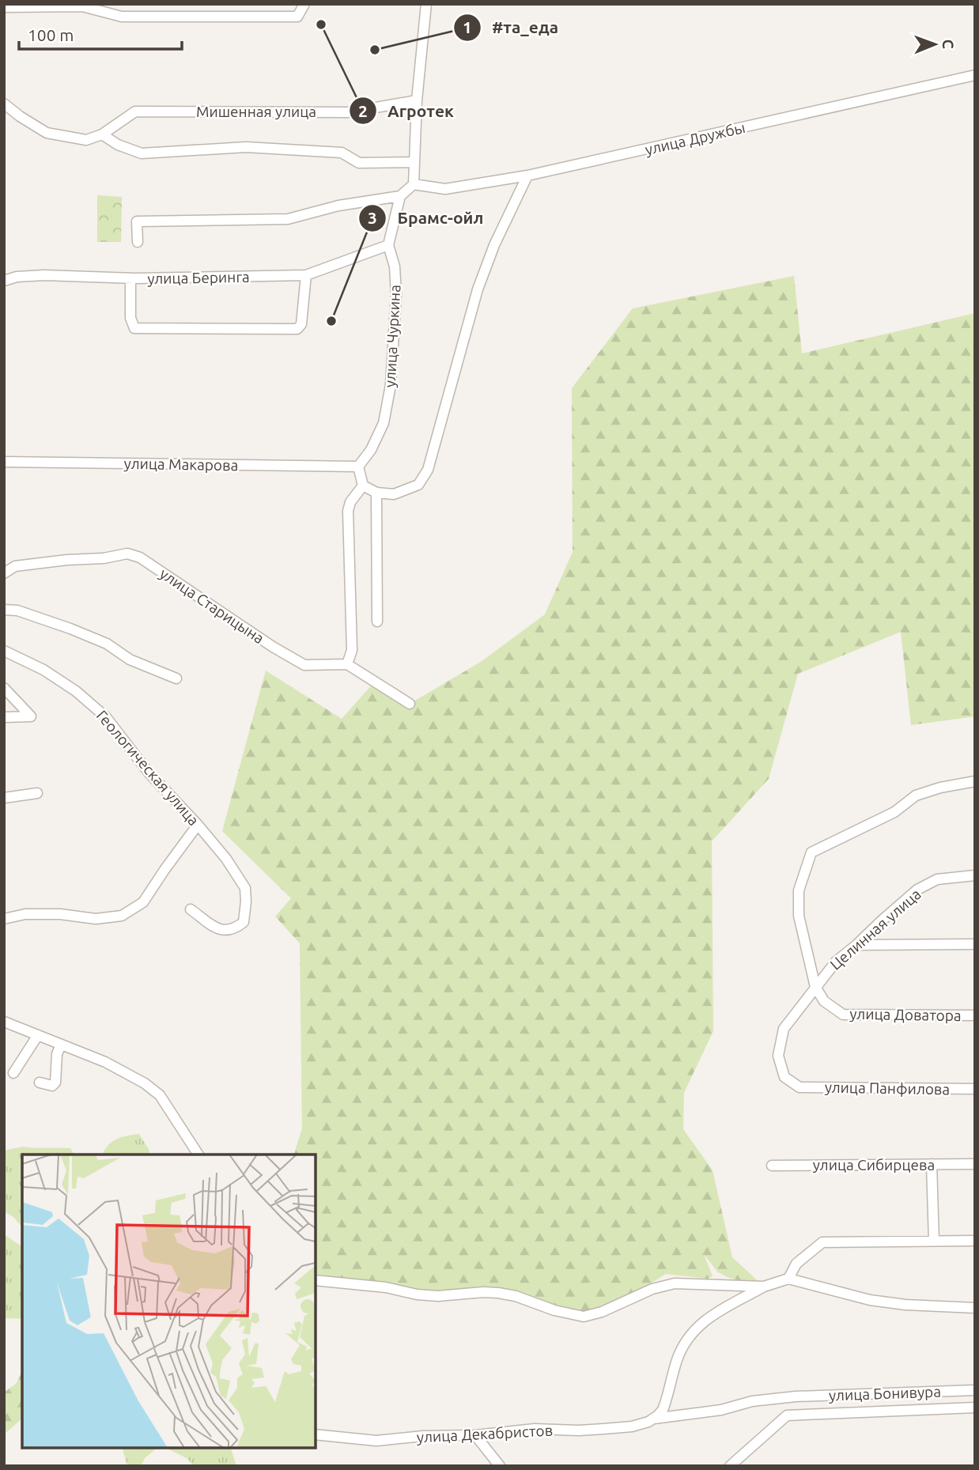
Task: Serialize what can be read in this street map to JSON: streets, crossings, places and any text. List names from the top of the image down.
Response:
{
  "streets": {
    "street": [
      "Мишенная улица",
      "улица Дружбы",
      "улица Беринга",
      "улица Чуркина",
      "улица Макарова",
      "улица Старицына",
      "Геологическая улица",
      "Целинная улица",
      "улица Доватора",
      "улица Панфилова",
      "улица Сибирцева",
      "улица Бонивура",
      "улица Декабристов"
    ]
  },
  "crossings": [
    ["улица Беринга", "улица Чуркина"],
    ["улица Чуркина", "улица Макарова"],
    ["Целинная улица", "улица Доватора"],
    ["Целинная улица", "улица Панфилова"],
    ["улица Бонивура", "улица Декабристов"]
  ],
  "places": ["Агротек", "#та_еда", "Брамс-ойл"],
  "scale_bar": "100 m",
  "north": "right"
}
